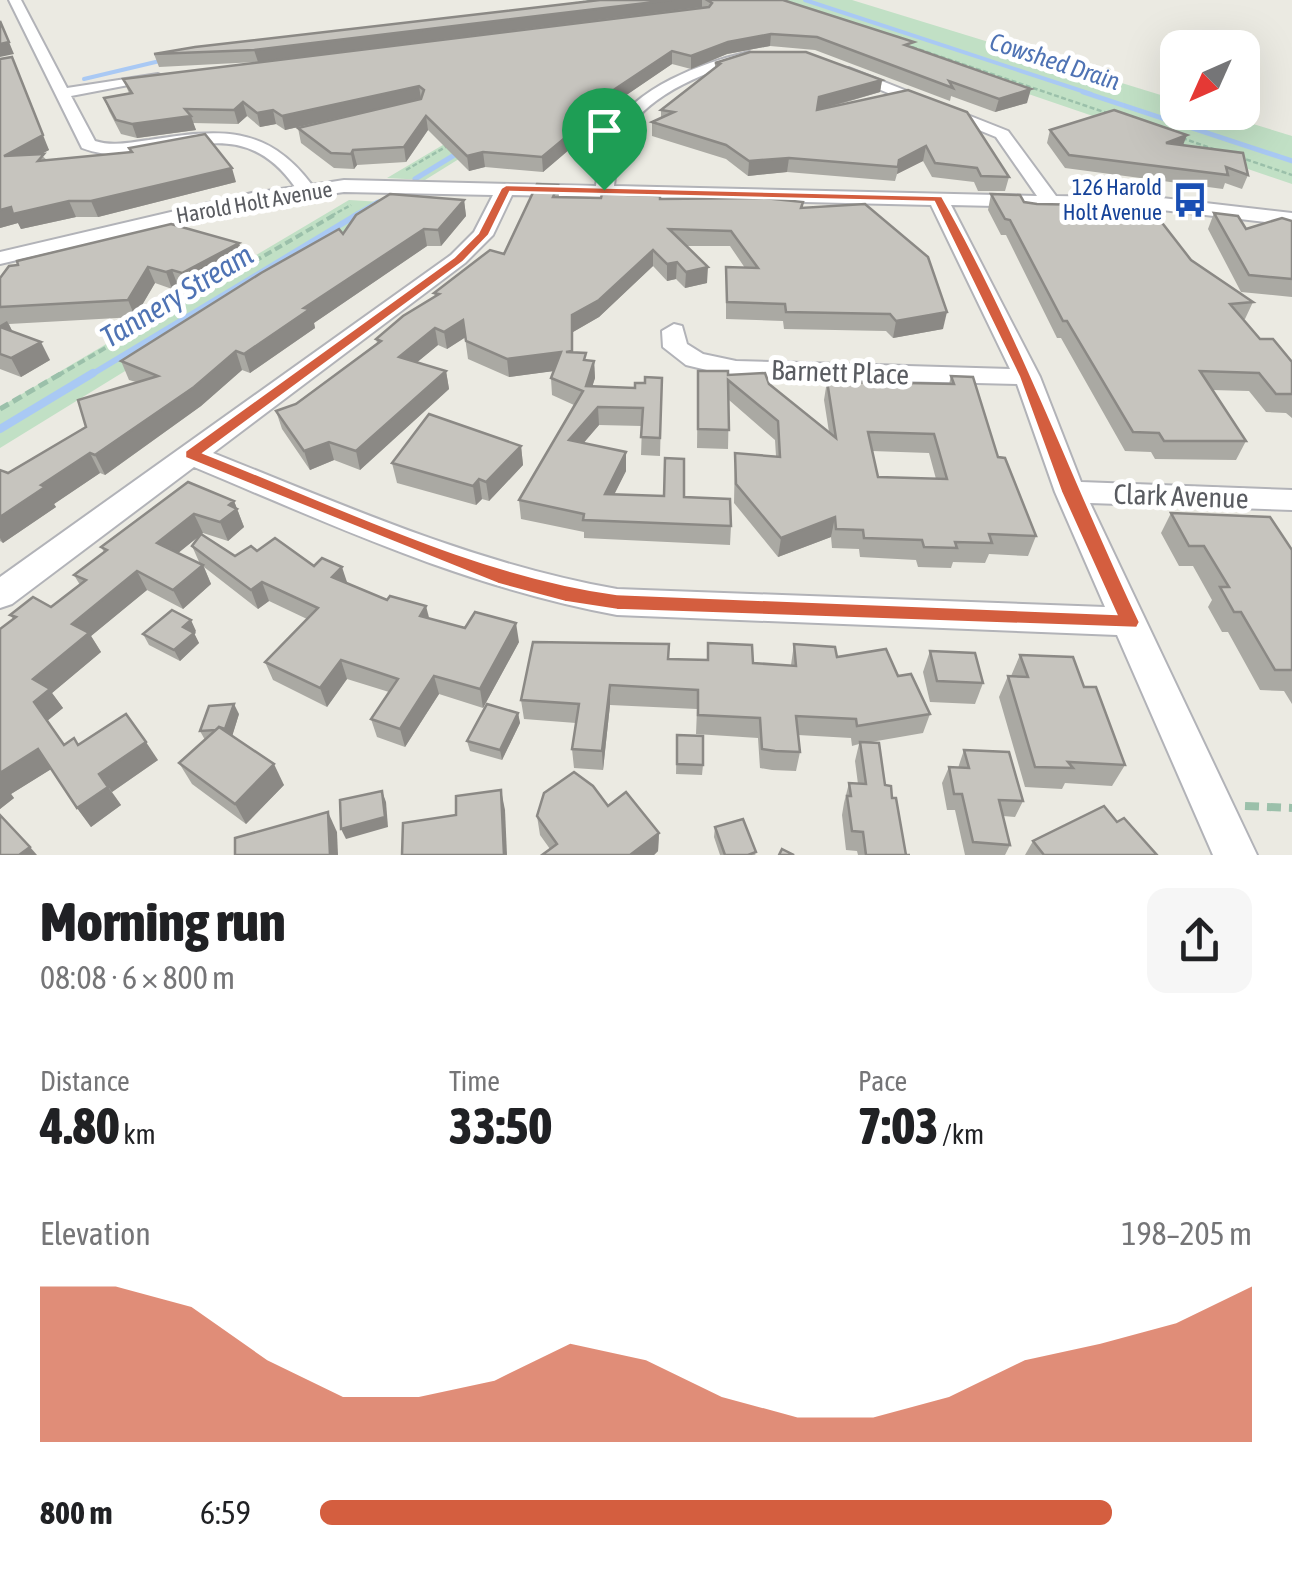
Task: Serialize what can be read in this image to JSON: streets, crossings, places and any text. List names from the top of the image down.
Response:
{
  "streets": {
    "street": ["Harold Holt Avenue", "Barnett Place", "Clark Avenue"]
  },
  "water": ["Cowshed Drain", "Tannery Stream"],
  "places": {
    "bus stop": ["126 Harold Holt Avenue"]
  },
  "north": "bottom left",
  "page": {
    "heading": ["Morning run", "08:08 · 6 × 800 m"],
    "stats": [
      ["Distance", "4.80 km"],
      ["Time", "33:50"],
      ["Pace", "7:03 /km"]
    ],
    "chart": ["Elevation", "198–205 m"],
    "list": [
      {
        "name": "800 m",
        "note": "6:59"
      }
    ]
  }
}
